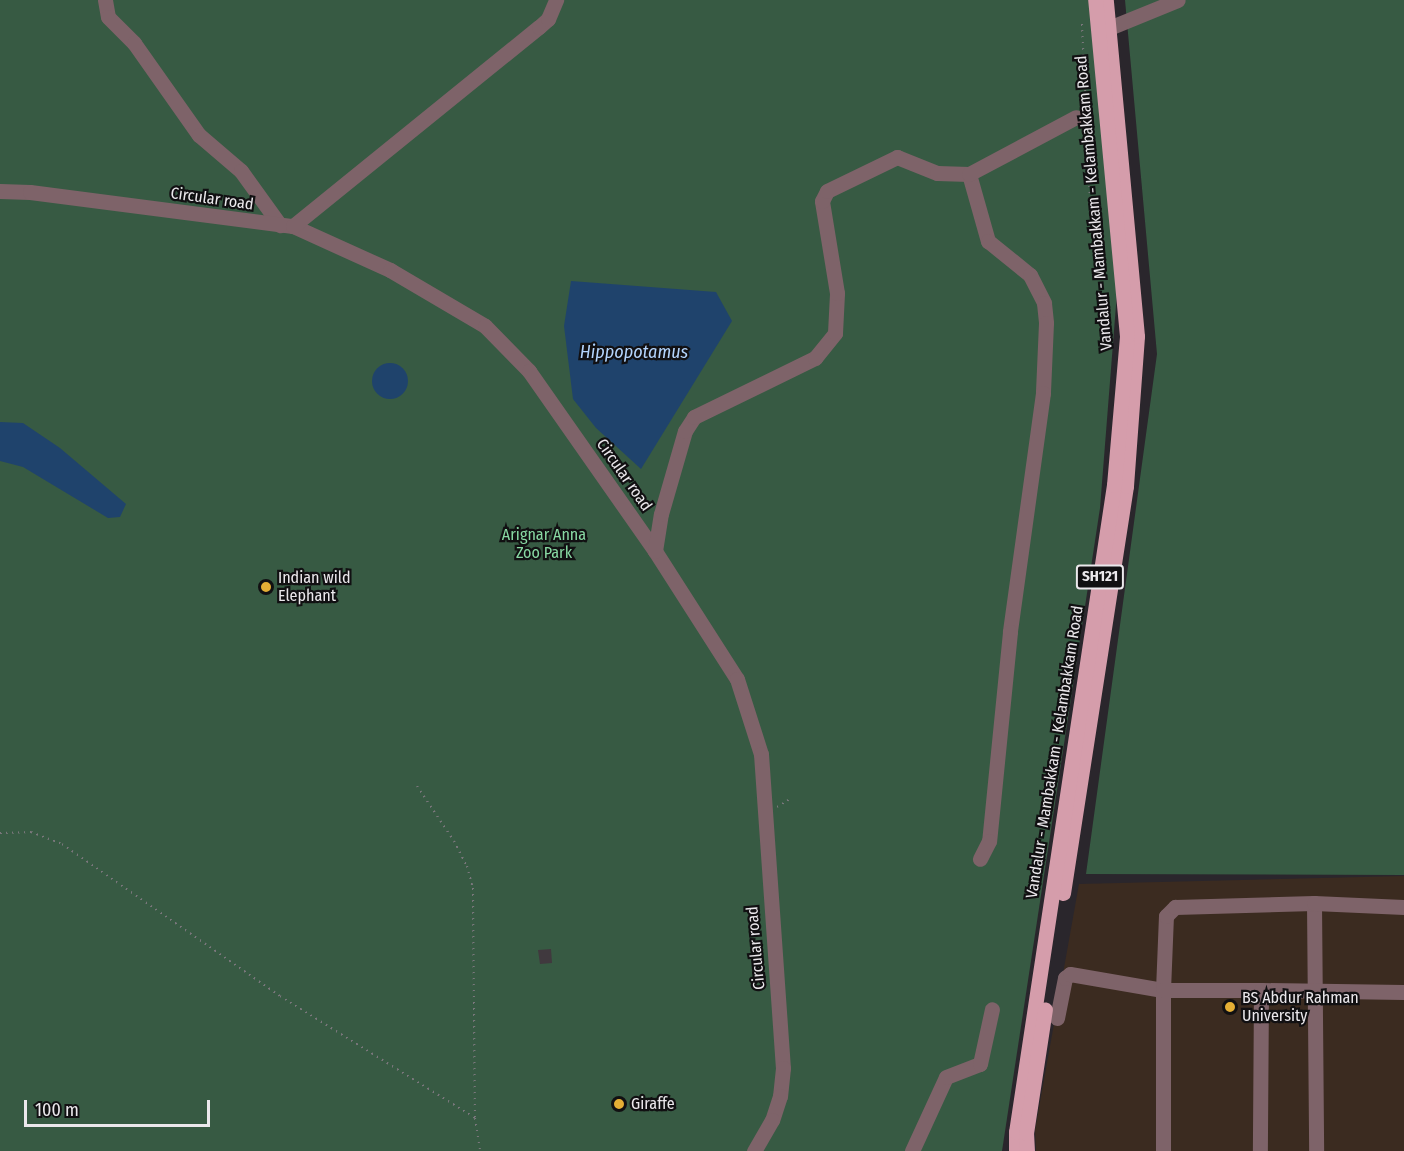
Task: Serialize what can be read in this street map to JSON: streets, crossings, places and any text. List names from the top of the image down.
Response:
{
  "streets": {
    "main road": ["Vandalur - Mambakkam - Kelambakkam Road", "SH121"],
    "street": ["Circular road"]
  },
  "water": ["Hippopotamus"],
  "parks": ["Arignar Anna Zoo Park"],
  "places": ["Indian wild Elephant", "BS Abdur Rahman University", "Giraffe"],
  "scale_bar": "100 m"
}
